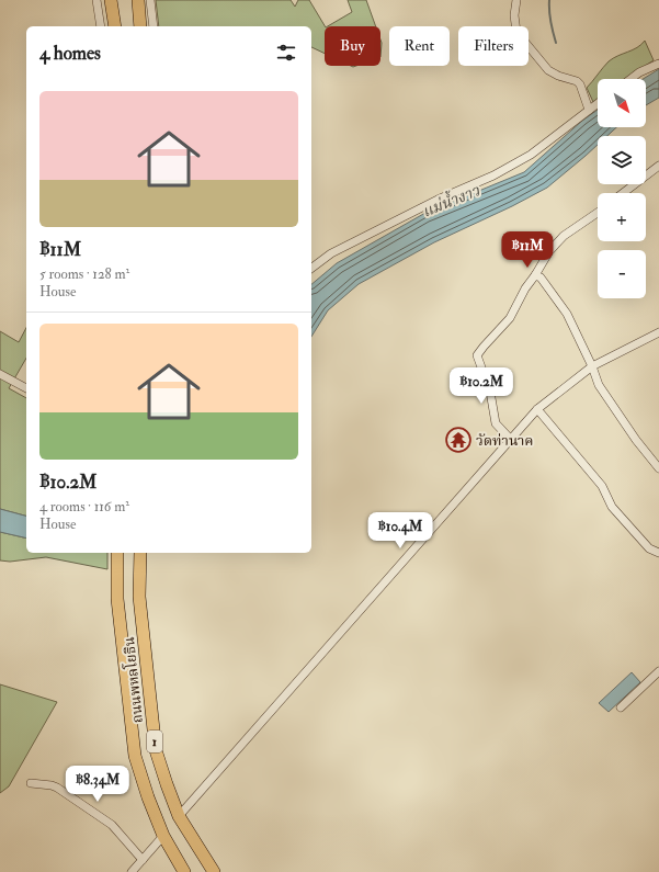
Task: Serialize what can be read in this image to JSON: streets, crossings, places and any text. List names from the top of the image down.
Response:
{
  "streets": {
    "highway": ["ถนนพหลโยธิน", "1"]
  },
  "water": ["แม่น้ำงาว"],
  "places": {
    "temple": ["วัดท่านาค"]
  },
  "north": "bottom right",
  "page": {
    "chip": ["Buy", "Rent", "Filters"],
    "heading": "4 homes",
    "map_buttons": ["+", "−"],
    "list": [
      {
        "name": "฿11M",
        "note": "5 rooms · 128 m² · House"
      },
      {
        "name": "฿10.2M",
        "note": "4 rooms · 116 m² · House"
      }
    ],
    "price": [
      "฿11M",
      "฿10.2M",
      "฿10.4M",
      "฿8.34M"
    ]
  }
}
